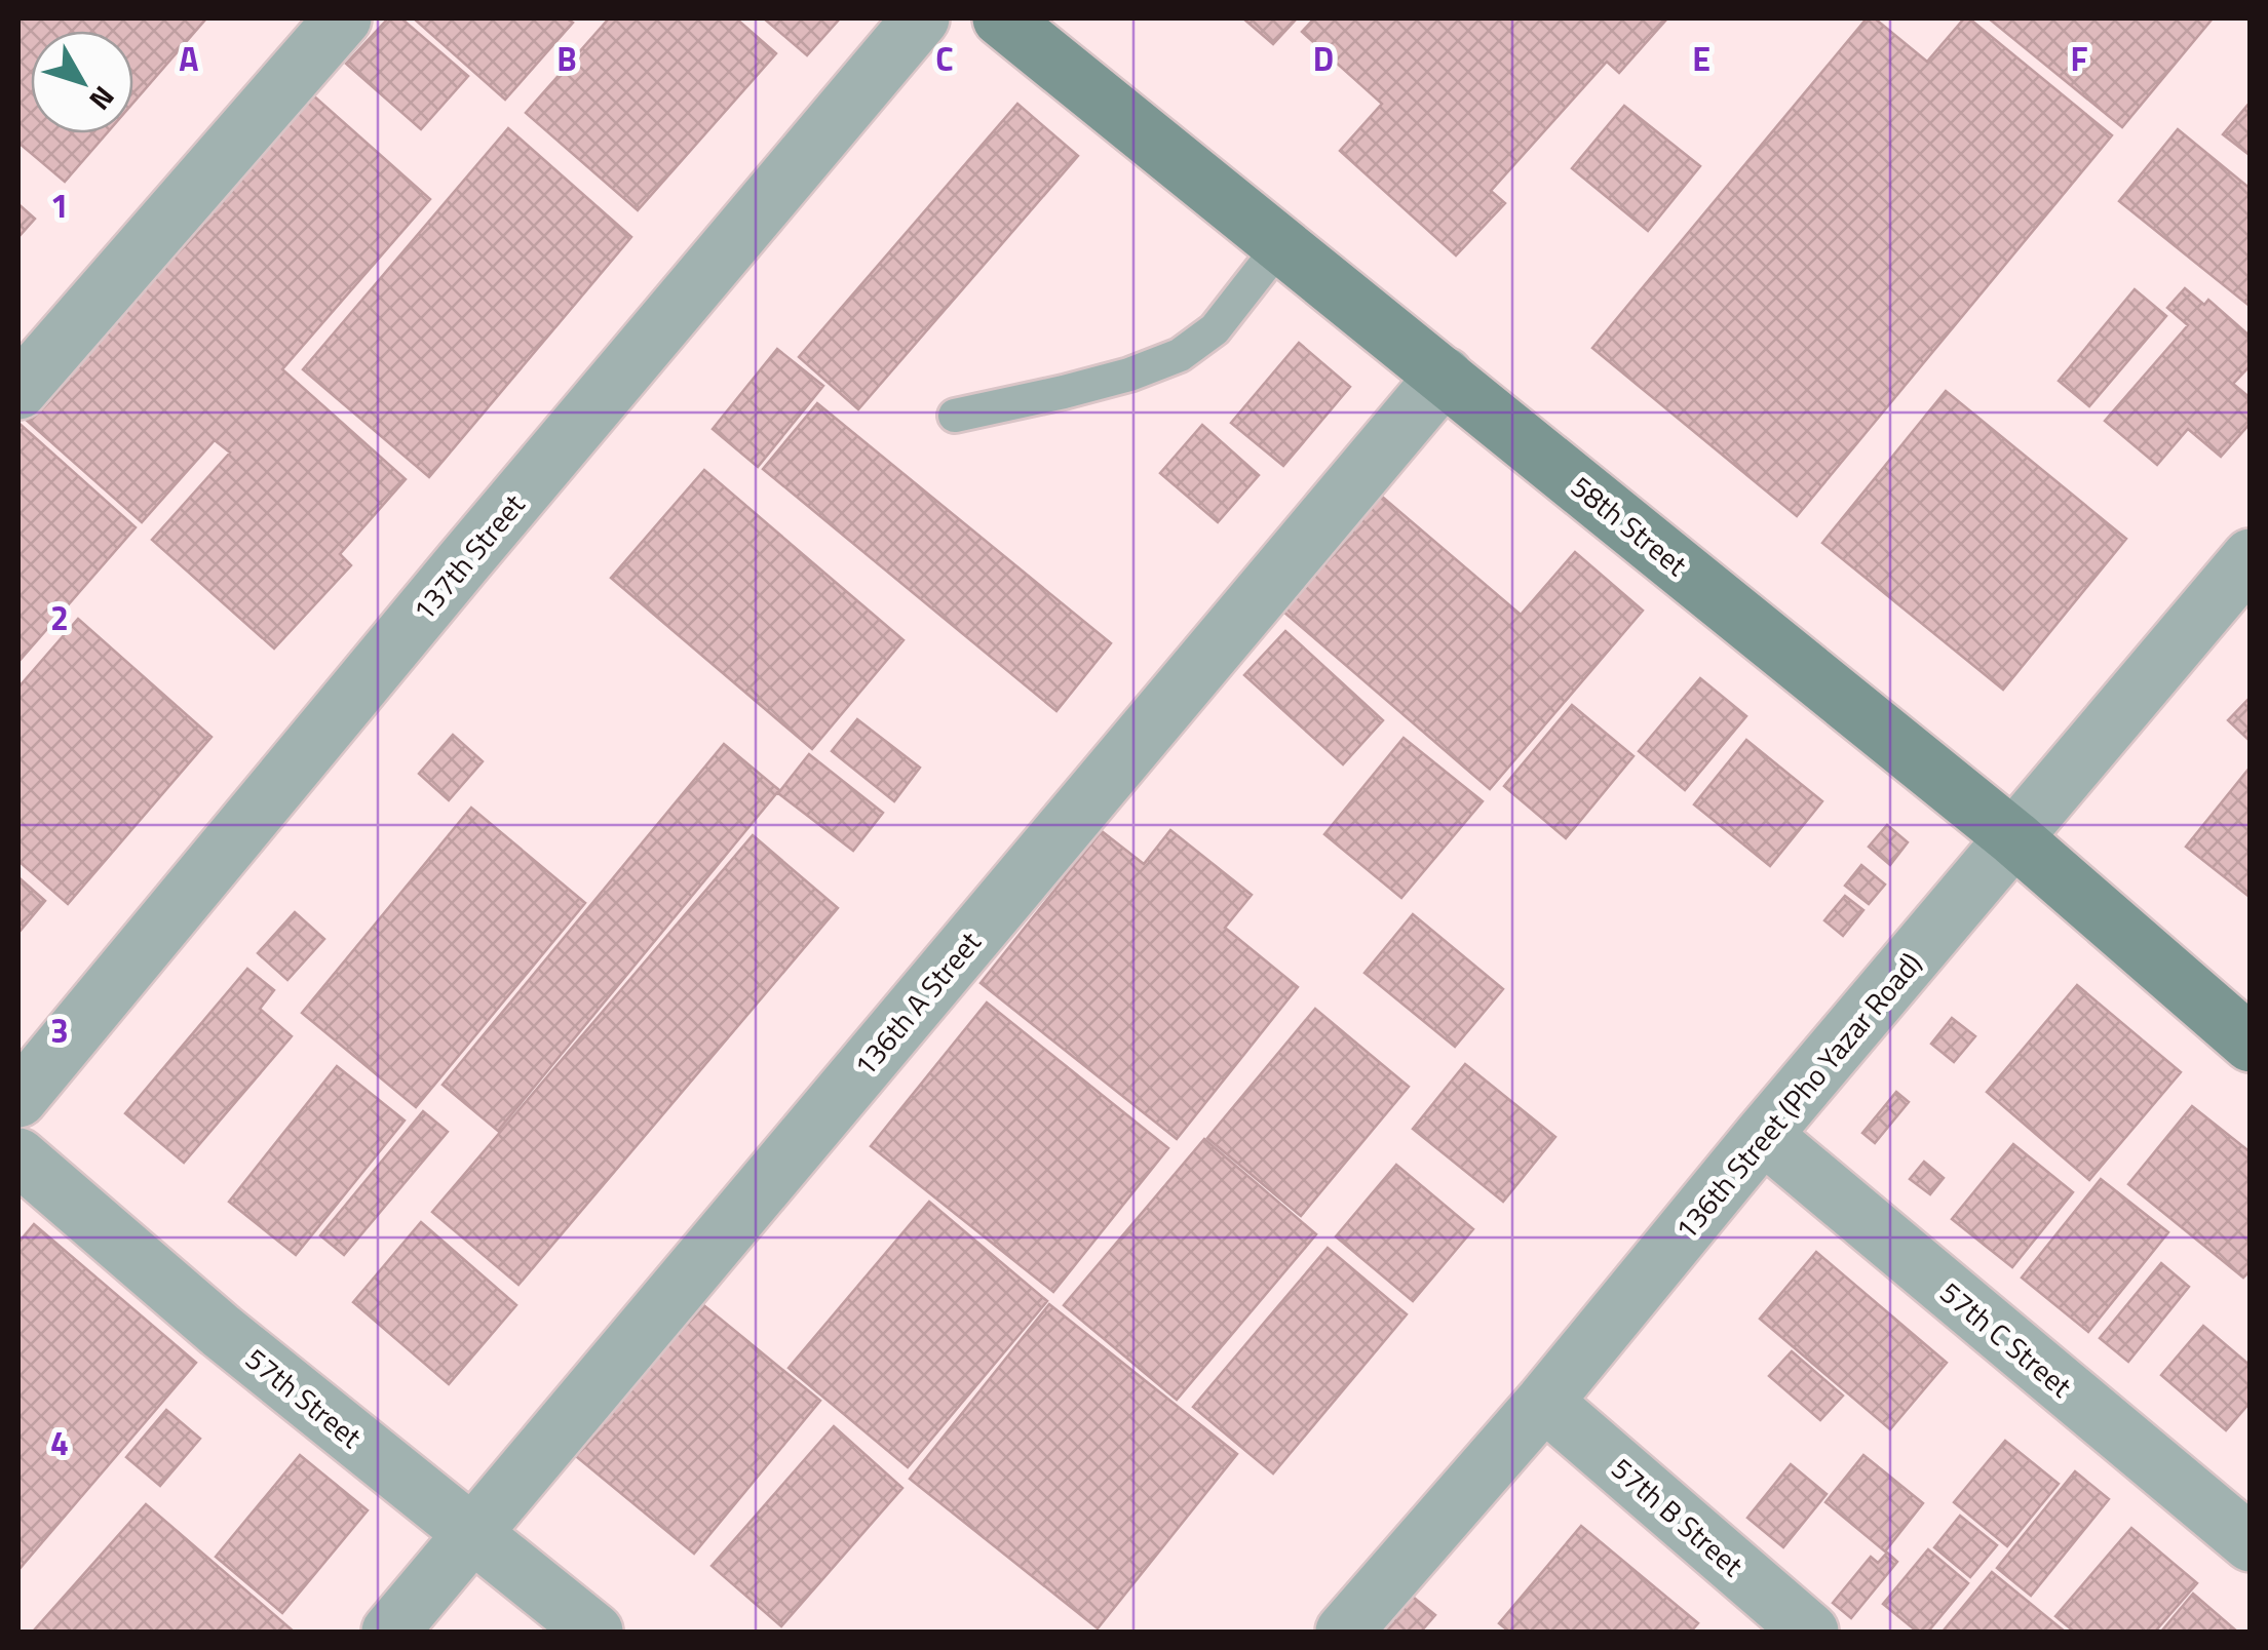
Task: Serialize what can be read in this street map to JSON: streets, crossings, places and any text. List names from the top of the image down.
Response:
{
  "streets": {
    "main road": ["58th Street"],
    "street": [
      "137th Street",
      "136th A Street",
      "136th Street (Pho Yazar Road)",
      "57th C Street",
      "57th Street",
      "57th B Street"
    ]
  },
  "crossings": [
    ["58th Street", "136th A Street"],
    ["58th Street", "136th Street (Pho Yazar Road)"],
    ["136th A Street", "57th Street"],
    ["136th Street (Pho Yazar Road)", "57th C Street"],
    ["136th Street (Pho Yazar Road)", "57th B Street"]
  ],
  "north": "bottom right",
  "grid": {
    "columns": [
      "A",
      "B",
      "C",
      "D",
      "E",
      "F"
    ],
    "rows": [
      "1",
      "2",
      "3",
      "4"
    ]
  }
}
